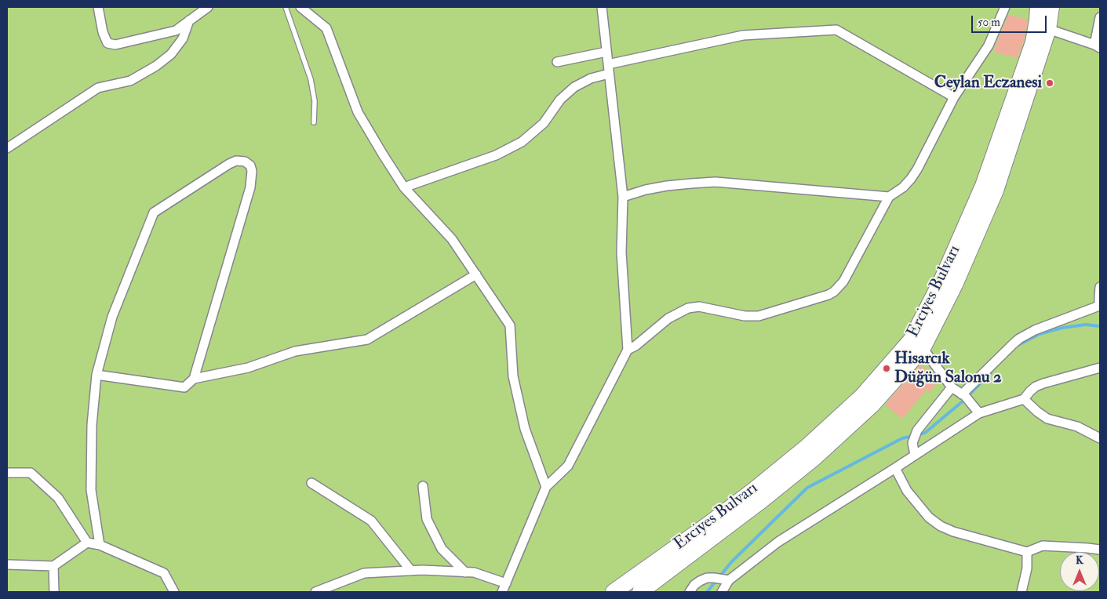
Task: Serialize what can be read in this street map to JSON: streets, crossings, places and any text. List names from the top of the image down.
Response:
{
  "streets": {
    "highway": ["Erciyes Bulvarı"]
  },
  "places": ["Ceylan Eczanesi", "Hisarcık Düğün Salonu 2"],
  "scale_bar": "50 m",
  "north": "top"
}
